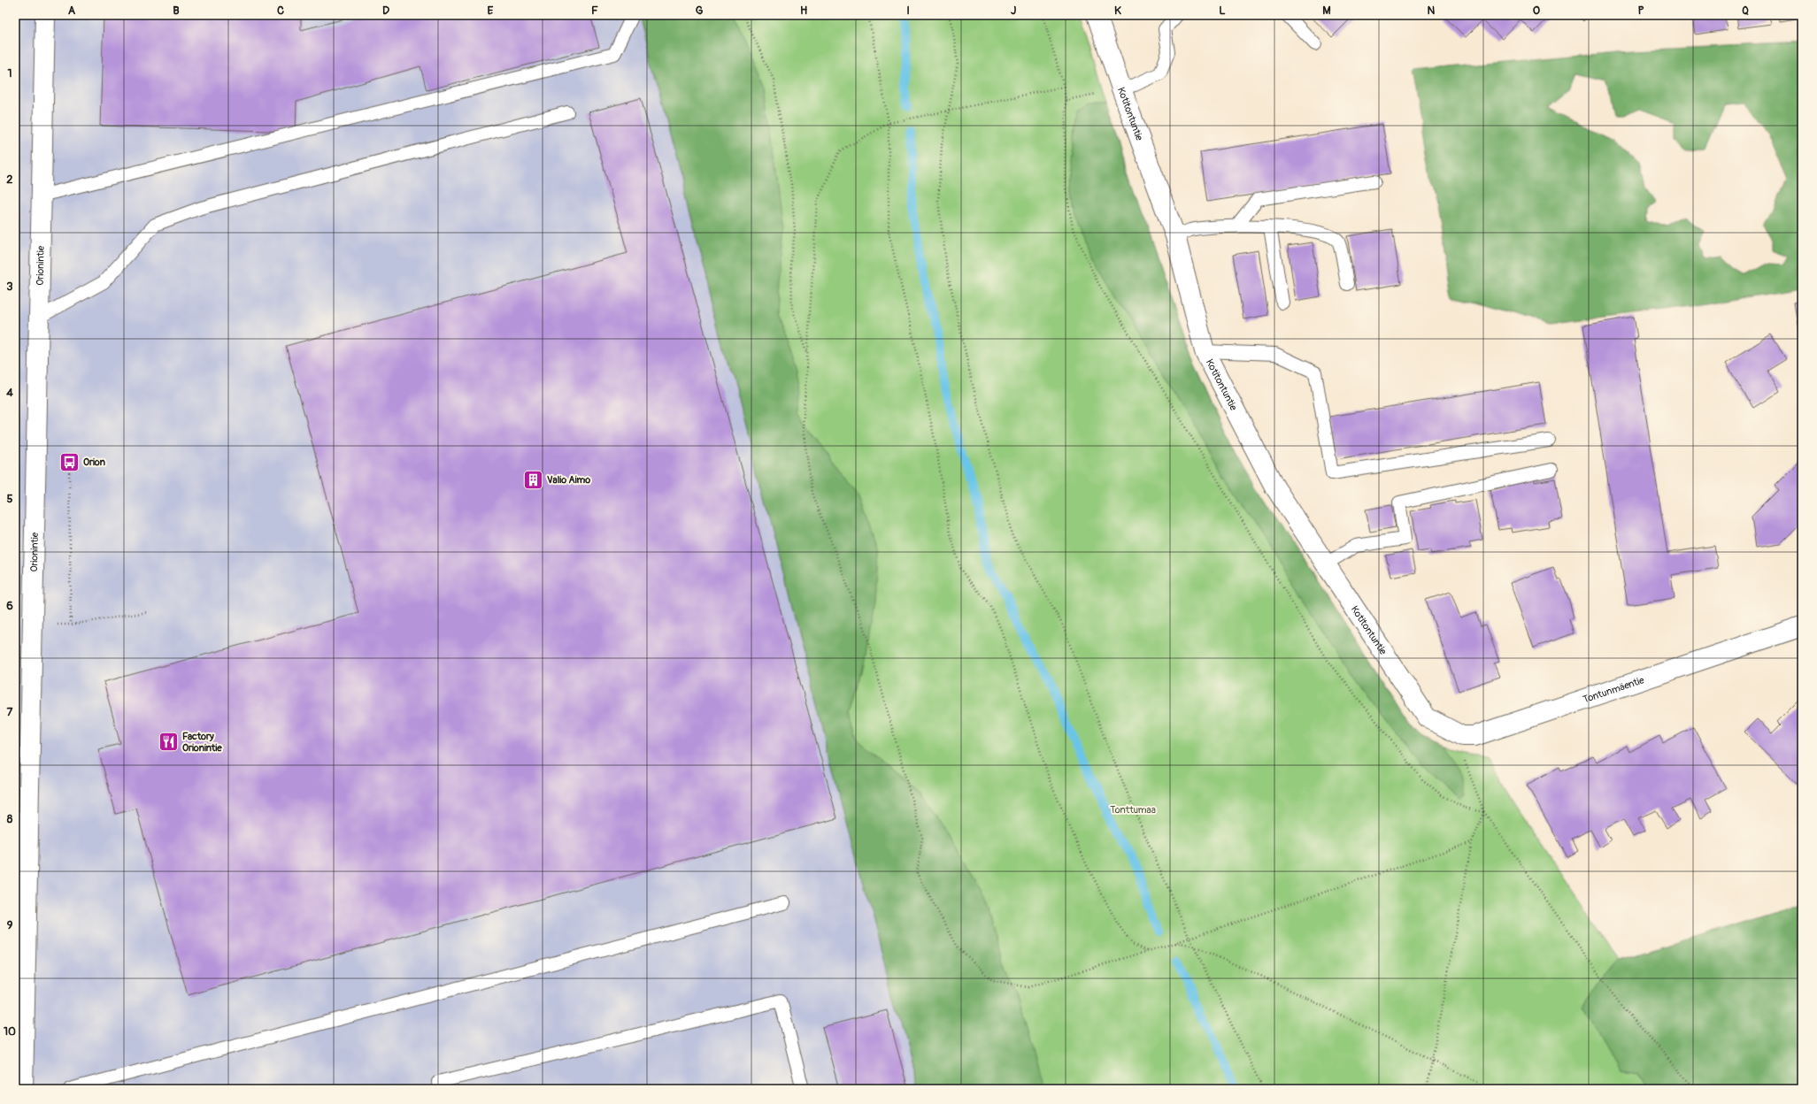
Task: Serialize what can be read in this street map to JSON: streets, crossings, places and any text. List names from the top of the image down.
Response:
{
  "streets": {
    "street": ["Kotitontuntie", "Orionintie", "Tontunmäentie"]
  },
  "crossings": [
    ["Kotitontuntie", "Tontunmäentie"]
  ],
  "parks": ["Tonttumaa"],
  "places": {
    "bus stop": ["Orion"],
    "building": ["Valio Aimo"],
    "restaurant": ["Factory Orionintie"]
  },
  "grid": {
    "columns": [
      "A",
      "B",
      "C",
      "D",
      "E",
      "F",
      "G",
      "H",
      "I",
      "J",
      "K",
      "L",
      "M",
      "N",
      "O",
      "P",
      "Q"
    ],
    "rows": [
      "1",
      "2",
      "3",
      "4",
      "5",
      "6",
      "7",
      "8",
      "9",
      "10"
    ]
  }
}
